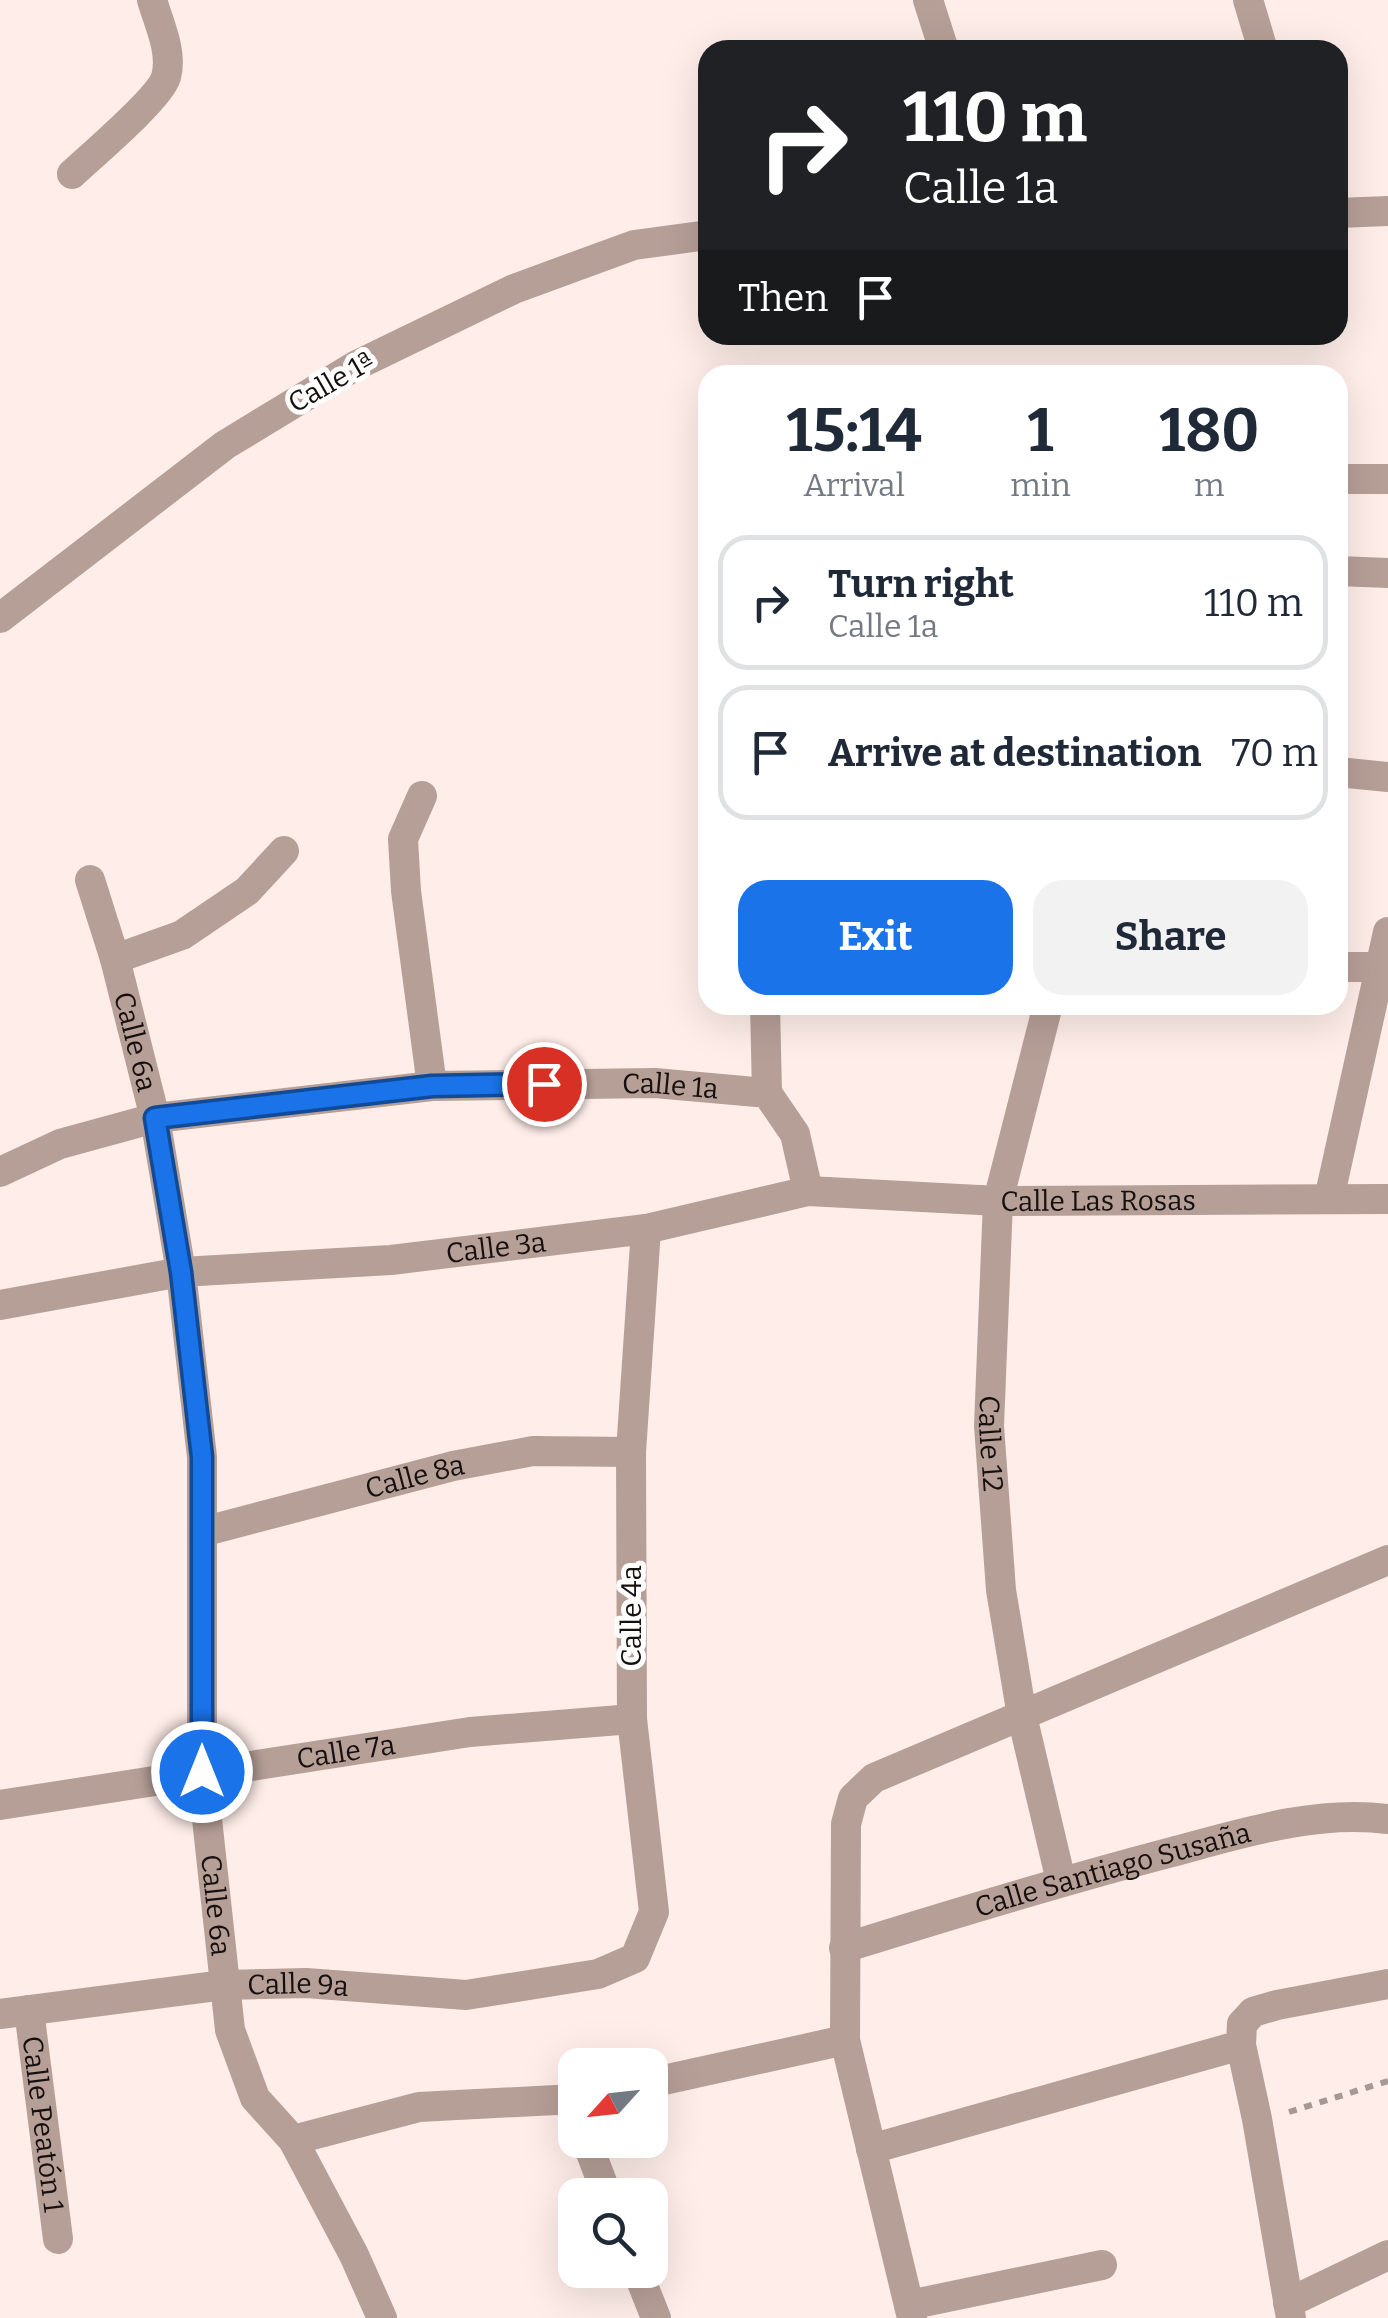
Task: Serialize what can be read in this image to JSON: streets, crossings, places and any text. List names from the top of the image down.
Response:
{
  "streets": {
    "street": [
      "Calle 1ª",
      "Calle 6a",
      "Calle 1a",
      "Calle Las Rosas",
      "Calle 3a",
      "Calle 12",
      "Calle 8a",
      "Calle 4a",
      "Calle 7a",
      "Calle Santiago Susaña",
      "Calle 9a",
      "Calle Peatón 1"
    ]
  },
  "crossings": [
    ["Calle 6a", "Calle 1a"],
    ["Calle 6a", "Calle 3a"],
    ["Calle 6a", "Calle 8a"],
    ["Calle 6a", "Calle 7a"],
    ["Calle 6a", "Calle 9a"],
    ["Calle Las Rosas", "Calle 3a"],
    ["Calle Las Rosas", "Calle 12"],
    ["Calle 3a", "Calle 4a"],
    ["Calle 12", "Calle Santiago Susaña"],
    ["Calle 8a", "Calle 4a"],
    ["Calle 4a", "Calle 7a"],
    ["Calle 4a", "Calle 9a"],
    ["Calle 9a", "Calle Peatón 1"]
  ],
  "north": "bottom left",
  "page": {
    "turn": ["110 m", "Calle 1a"],
    "then": "Then",
    "eta": [
      "15:14",
      "Arrival",
      "1",
      "min",
      "180",
      "m"
    ],
    "list": [
      {
        "name": "Turn right",
        "note": "Calle 1a",
        "value": "110 m"
      },
      {
        "name": "Arrive at destination",
        "value": "70 m"
      }
    ],
    "buttons": ["Exit", "Share"]
  }
}
